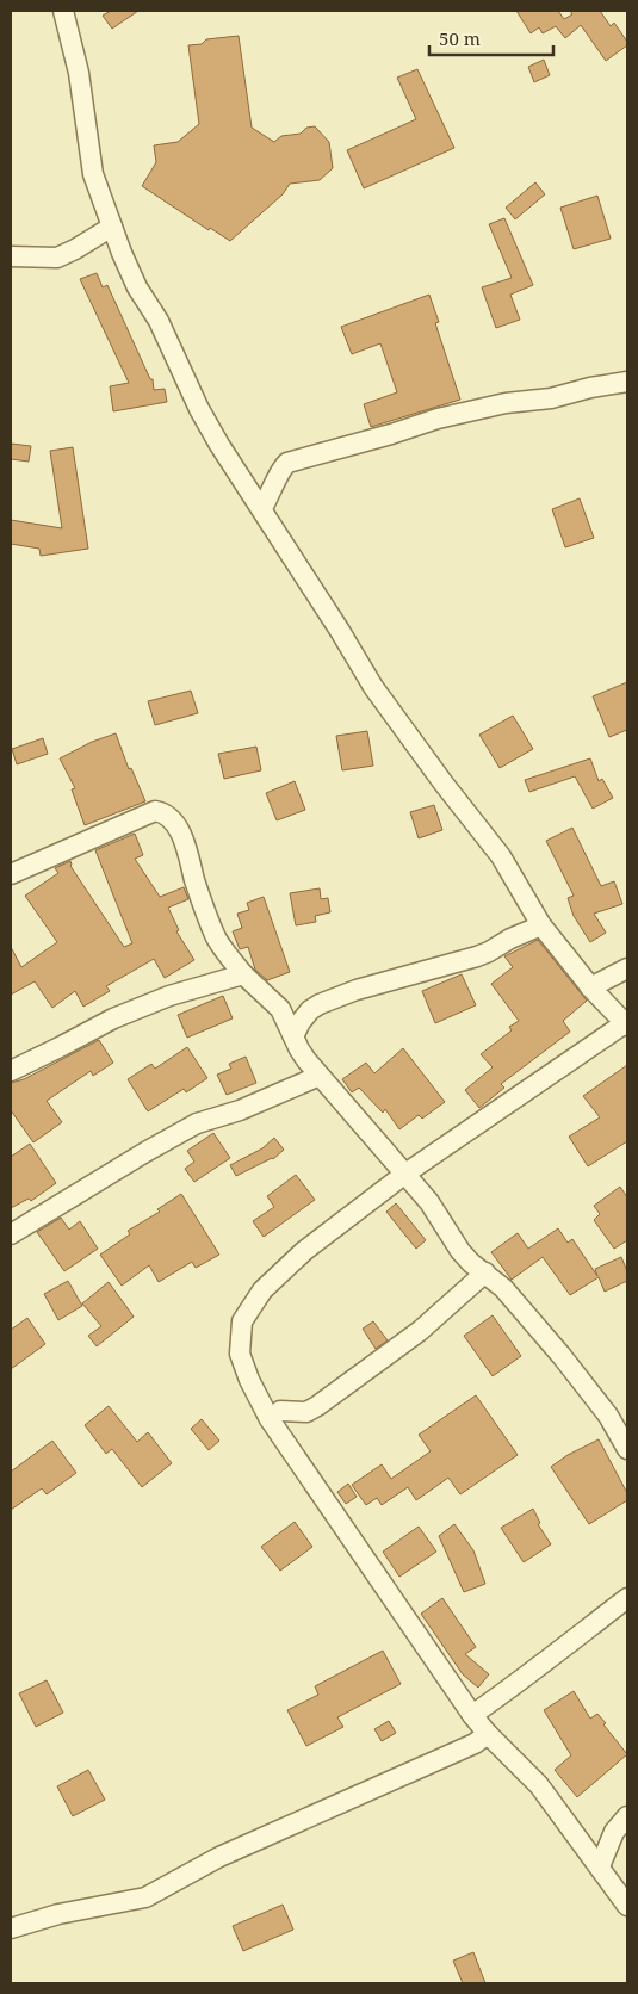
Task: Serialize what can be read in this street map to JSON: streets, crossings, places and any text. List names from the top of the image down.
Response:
{
  "scale_bar": "50 m"
}
